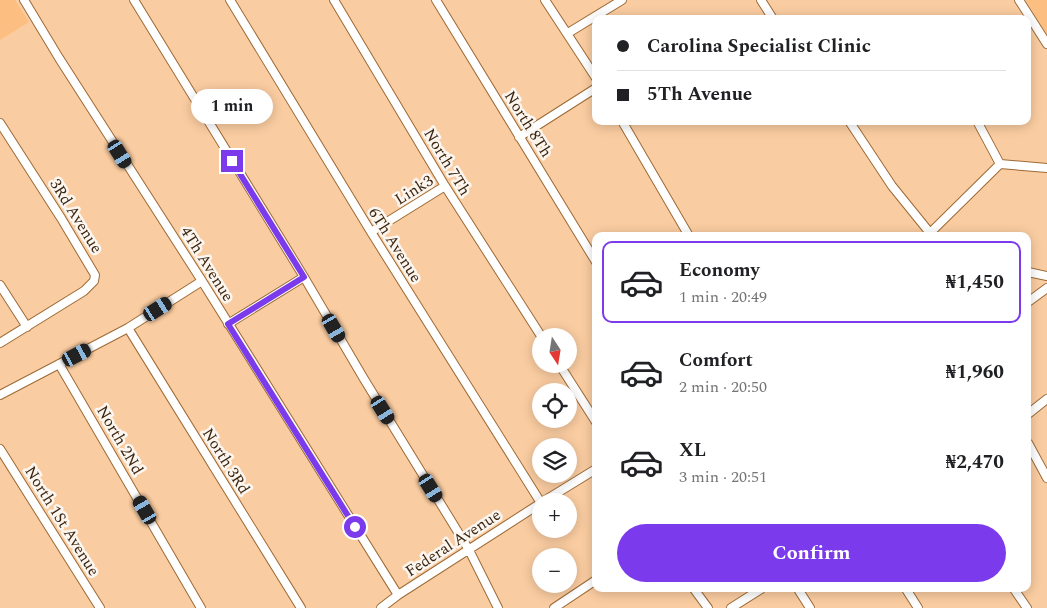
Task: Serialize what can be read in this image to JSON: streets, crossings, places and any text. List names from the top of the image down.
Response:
{
  "streets": {
    "street": [
      "North 8Th",
      "North 7Th",
      "Link3",
      "3Rd Avenue",
      "6Th Avenue",
      "4Th Avenue",
      "North 2Nd",
      "North 3Rd",
      "North 1St Avenue",
      "Federal Avenue"
    ]
  },
  "crossings": [
    ["North 7Th", "Link3"],
    ["Link3", "6Th Avenue"],
    ["4Th Avenue", "Federal Avenue"]
  ],
  "north": "bottom",
  "page": {
    "banner": ["Carolina Specialist Clinic", "5Th Avenue"],
    "bubble": "1 min",
    "list": [
      {
        "name": "Economy",
        "note": "1 min · 20:49",
        "value": "₦1,450"
      },
      {
        "name": "Comfort",
        "note": "2 min · 20:50",
        "value": "₦1,960"
      },
      {
        "name": "XL",
        "note": "3 min · 20:51",
        "value": "₦2,470"
      }
    ],
    "map_buttons": ["+", "−"],
    "buttons": "Confirm"
  }
}
